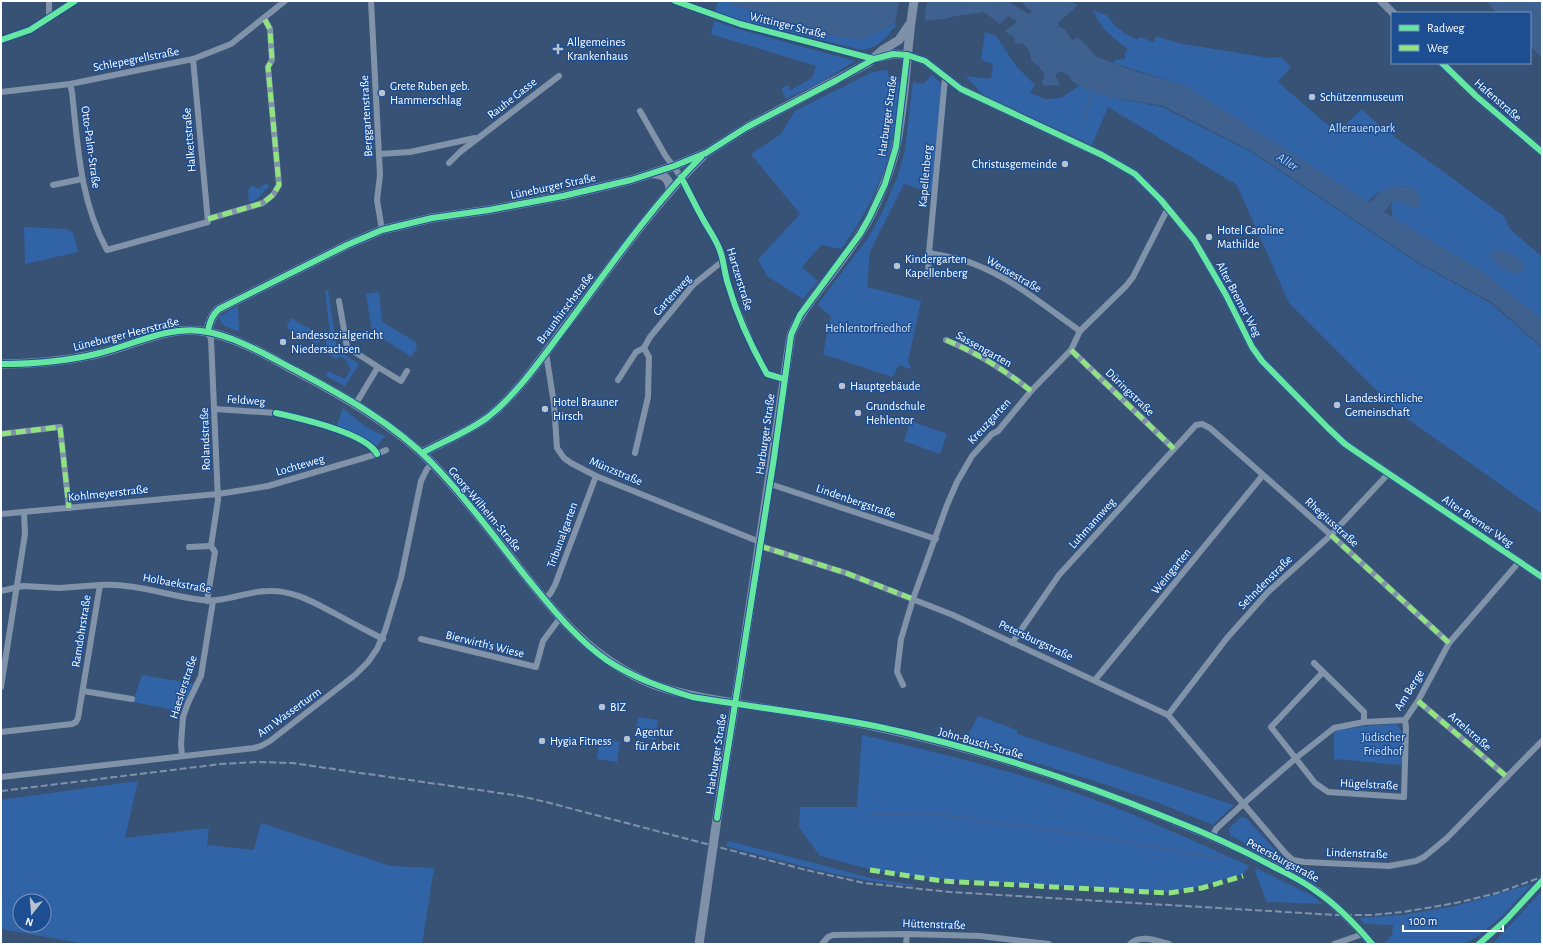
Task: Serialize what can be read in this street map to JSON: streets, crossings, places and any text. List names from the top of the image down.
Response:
{
  "streets": {
    "main road": [
      "Harburger Straße",
      "Lüneburger Straße",
      "Braunhirschstraße",
      "Lüneburger Heerstraße",
      "Georg-Wilhelm-Straße"
    ],
    "street": [
      "Wittinger Straße",
      "Schlepegrellstraße",
      "Rauhe Gasse",
      "Hafenstraße",
      "Berggartenstraße",
      "Halkettstraße",
      "Otto-Palm-Straße",
      "Kapellenberg",
      "Wensestraße",
      "Hartzerstraße",
      "Gartenweg",
      "Alter Bremer Weg",
      "Sassengarten",
      "Düringstraße",
      "Feldweg",
      "Kreuzgarten",
      "Rolandstraße",
      "Lochteweg",
      "Münzstraße",
      "Kohlmeyerstraße",
      "Lindenbergstraße",
      "Rhegiusstraße",
      "Luhmannweg",
      "Tribunalgarten",
      "Weingarten",
      "Sehndenstraße",
      "Holbaekstraße",
      "Ramdohrstraße",
      "Petersburgstraße",
      "Bierwirth's Wiese",
      "Haeslerstraße",
      "Am Berge",
      "Am Wasserturm",
      "Artelstraße",
      "John-Busch-Straße",
      "Hügelstraße",
      "Lindenstraße",
      "Hüttenstraße"
    ]
  },
  "crossings": [
    ["Wittinger Straße", "Lüneburger Straße"],
    ["Schlepegrellstraße", "Halkettstraße"],
    ["Schlepegrellstraße", "Otto-Palm-Straße"],
    ["Rauhe Gasse", "Berggartenstraße"],
    ["Berggartenstraße", "Lüneburger Straße"],
    ["Harburger Straße", "Lüneburger Straße"],
    ["Harburger Straße", "Hartzerstraße"],
    ["Harburger Straße", "Alter Bremer Weg"],
    ["Harburger Straße", "Münzstraße"],
    ["Harburger Straße", "Lindenbergstraße"],
    ["Harburger Straße", "Georg-Wilhelm-Straße"],
    ["Harburger Straße", "Petersburgstraße"],
    ["Harburger Straße", "John-Busch-Straße"],
    ["Halkettstraße", "Otto-Palm-Straße"],
    ["Kapellenberg", "Wensestraße"],
    ["Kapellenberg", "Alter Bremer Weg"],
    ["Lüneburger Straße", "Hartzerstraße"],
    ["Lüneburger Straße", "Alter Bremer Weg"],
    ["Lüneburger Straße", "Braunhirschstraße"],
    ["Lüneburger Straße", "Lüneburger Heerstraße"],
    ["Lüneburger Straße", "Rolandstraße"],
    ["Lüneburger Straße", "Georg-Wilhelm-Straße"],
    ["Wensestraße", "Kreuzgarten"],
    ["Hartzerstraße", "Gartenweg"],
    ["Hartzerstraße", "Braunhirschstraße"],
    ["Alter Bremer Weg", "Kreuzgarten"],
    ["Alter Bremer Weg", "Sehndenstraße"],
    ["Alter Bremer Weg", "Am Berge"],
    ["Braunhirschstraße", "Münzstraße"],
    ["Braunhirschstraße", "Georg-Wilhelm-Straße"],
    ["Lüneburger Heerstraße", "Rolandstraße"],
    ["Lüneburger Heerstraße", "Georg-Wilhelm-Straße"],
    ["Sassengarten", "Kreuzgarten"],
    ["Düringstraße", "Kreuzgarten"],
    ["Düringstraße", "Luhmannweg"],
    ["Feldweg", "Rolandstraße"],
    ["Kreuzgarten", "Lindenbergstraße"],
    ["Kreuzgarten", "Petersburgstraße"],
    ["Rolandstraße", "Lochteweg"],
    ["Rolandstraße", "Kohlmeyerstraße"],
    ["Rolandstraße", "Georg-Wilhelm-Straße"],
    ["Rolandstraße", "Holbaekstraße"],
    ["Rolandstraße", "Haeslerstraße"],
    ["Lochteweg", "Kohlmeyerstraße"],
    ["Münzstraße", "Tribunalgarten"],
    ["Münzstraße", "Petersburgstraße"],
    ["Georg-Wilhelm-Straße", "Tribunalgarten"],
    ["Georg-Wilhelm-Straße", "Bierwirth's Wiese"],
    ["Georg-Wilhelm-Straße", "Am Wasserturm"],
    ["Georg-Wilhelm-Straße", "John-Busch-Straße"],
    ["Rhegiusstraße", "Luhmannweg"],
    ["Rhegiusstraße", "Weingarten"],
    ["Rhegiusstraße", "Sehndenstraße"],
    ["Rhegiusstraße", "Am Berge"],
    ["Luhmannweg", "Petersburgstraße"],
    ["Weingarten", "Petersburgstraße"],
    ["Sehndenstraße", "Petersburgstraße"],
    ["Holbaekstraße", "Ramdohrstraße"],
    ["Holbaekstraße", "Haeslerstraße"],
    ["Holbaekstraße", "Am Wasserturm"],
    ["Petersburgstraße", "Am Berge"],
    ["Petersburgstraße", "John-Busch-Straße"],
    ["Petersburgstraße", "Lindenstraße"],
    ["Haeslerstraße", "Am Wasserturm"],
    ["Am Berge", "Artelstraße"],
    ["Am Berge", "Hügelstraße"],
    ["Am Berge", "Lindenstraße"],
    ["Artelstraße", "Lindenstraße"]
  ],
  "water": ["Aller"],
  "parks": ["Allerauenpark", "Hehlentorfriedhof", "Jüdischer Friedhof"],
  "places": {
    "health": ["Allgemeines Krankenhaus"],
    "other": [
      "Grete Ruben geb. Hammerschlag",
      "Schützenmuseum",
      "Christusgemeinde",
      "Hotel Caroline Mathilde",
      "Kindergarten Kapellenberg",
      "Landessozialgericht Niedersachsen",
      "Hauptgebäude",
      "Landeskirchliche Gemeinschaft",
      "Hotel Brauner Hirsch",
      "Grundschule Hehlentor",
      "BIZ",
      "Agentur für Arbeit",
      "Hygia Fitness"
    ]
  },
  "legend": ["Radweg", "Weg"],
  "scale_bar": "100 m",
  "north": "bottom"
}
